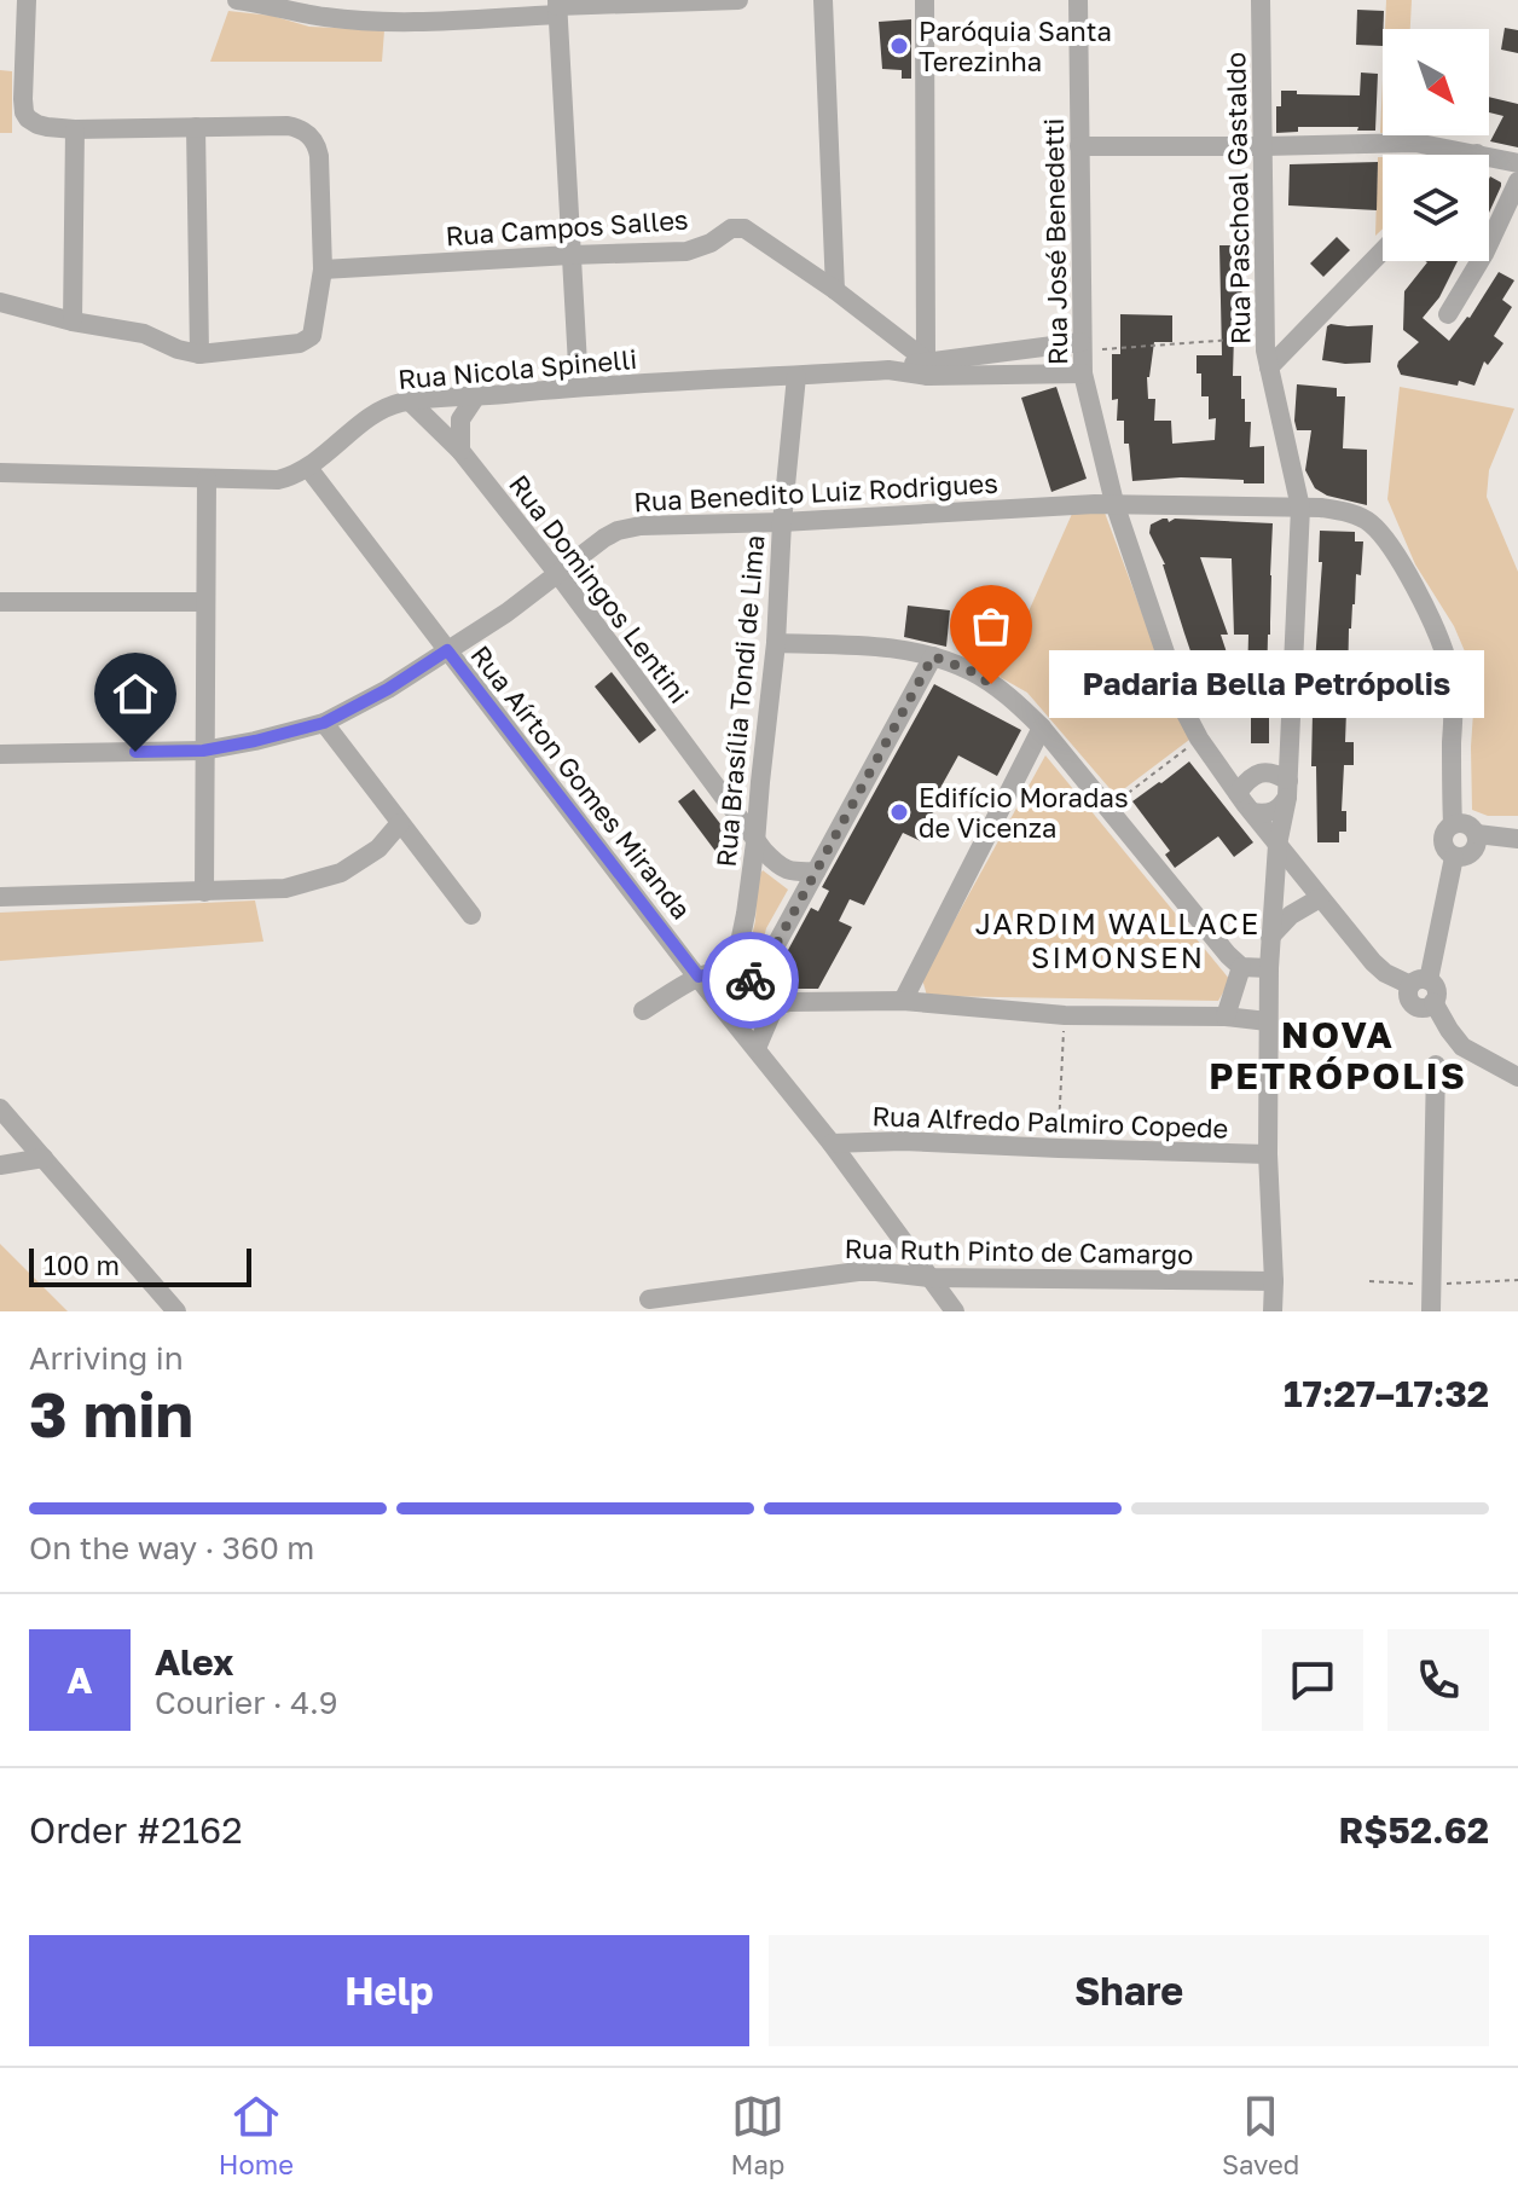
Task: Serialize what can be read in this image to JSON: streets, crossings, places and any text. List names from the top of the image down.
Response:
{
  "streets": {
    "street": [
      "Rua Paschoal Gastaldo",
      "Rua Campos Salles",
      "Rua José Benedetti",
      "Rua Nicola Spinelli",
      "Rua Benedito Luiz Rodrigues",
      "Rua Domingos Lentini",
      "Rua Brasília Tondi de Lima",
      "Rua Aírton Gomes Miranda",
      "Rua Alfredo Palmiro Copede",
      "Rua Ruth Pinto de Camargo"
    ]
  },
  "crossings": [
    ["Rua Paschoal Gastaldo", "Rua José Benedetti"],
    ["Rua Paschoal Gastaldo", "Rua Benedito Luiz Rodrigues"],
    ["Rua Paschoal Gastaldo", "Rua Alfredo Palmiro Copede"],
    ["Rua Paschoal Gastaldo", "Rua Ruth Pinto de Camargo"],
    ["Rua Campos Salles", "Rua Nicola Spinelli"],
    ["Rua José Benedetti", "Rua Nicola Spinelli"],
    ["Rua José Benedetti", "Rua Benedito Luiz Rodrigues"],
    ["Rua Nicola Spinelli", "Rua Domingos Lentini"],
    ["Rua Nicola Spinelli", "Rua Brasília Tondi de Lima"],
    ["Rua Nicola Spinelli", "Rua Aírton Gomes Miranda"],
    ["Rua Benedito Luiz Rodrigues", "Rua Domingos Lentini"],
    ["Rua Benedito Luiz Rodrigues", "Rua Brasília Tondi de Lima"],
    ["Rua Benedito Luiz Rodrigues", "Rua Aírton Gomes Miranda"],
    ["Rua Domingos Lentini", "Rua Brasília Tondi de Lima"],
    ["Rua Aírton Gomes Miranda", "Rua Alfredo Palmiro Copede"],
    ["Rua Aírton Gomes Miranda", "Rua Ruth Pinto de Camargo"]
  ],
  "districts": ["JARDIM WALLACE SIMONSEN", "NOVA PETRÓPOLIS"],
  "places": ["Paróquia Santa Terezinha", "Padaria Bella Petrópolis", "Edifício Moradas de Vicenza"],
  "scale_bar": "100 m",
  "north": "bottom right",
  "page": {
    "bubble": "Padaria Bella Petrópolis",
    "scale": "100 m",
    "heading": ["3 min", "Arriving in", "17:27–17:32"],
    "panel": [
      "Alex",
      "Courier · 4.9",
      "Order #2162",
      "R$52.62"
    ],
    "bar": "On the way · 360 m",
    "round": "A",
    "buttons": ["Help", "Share"],
    "tabs": ["Home", "Map", "Saved"]
  }
}
